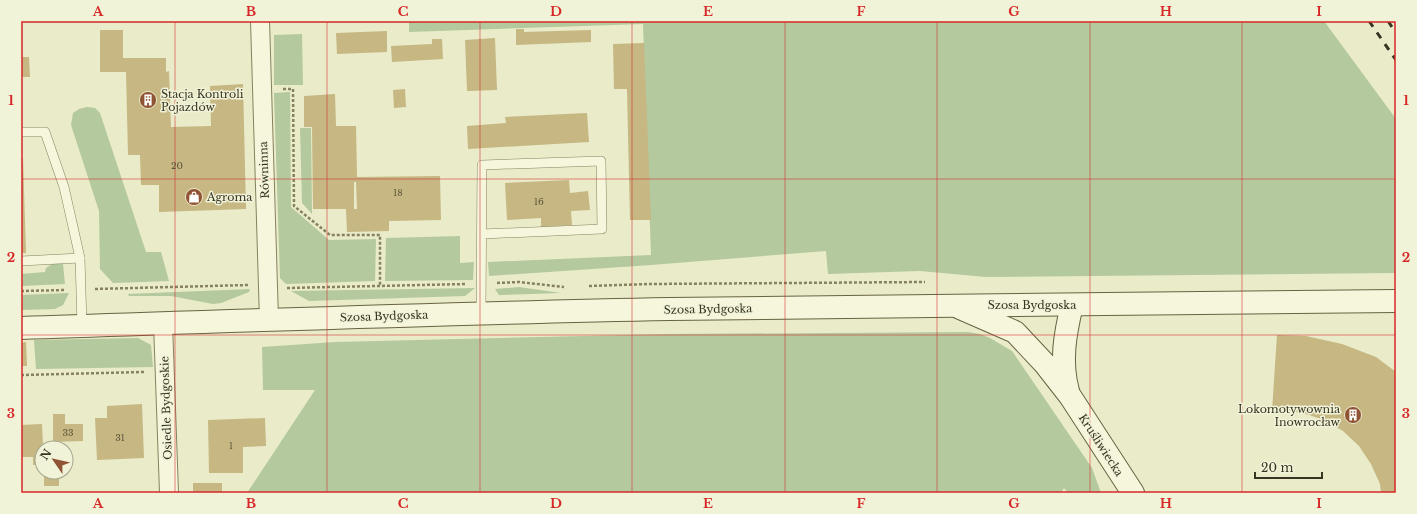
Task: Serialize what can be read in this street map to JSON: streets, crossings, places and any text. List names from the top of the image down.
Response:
{
  "streets": {
    "main road": ["Szosa Bydgoska", "Kruśliwiecka"],
    "street": ["Równinna", "Osiedle Bydgoskie"]
  },
  "crossings": [
    ["Równinna", "Szosa Bydgoska"],
    ["Szosa Bydgoska", "Osiedle Bydgoskie"],
    ["Szosa Bydgoska", "Kruśliwiecka"]
  ],
  "places": {
    "building": ["Stacja Kontroli Pojazdów", "Lokomotywownia Inowrocław"],
    "shop": ["Agroma"]
  },
  "house_numbers": [
    "20",
    "18",
    "16",
    "33",
    "31",
    "1"
  ],
  "scale_bar": "20 m",
  "north": "top left",
  "grid": {
    "columns": [
      "A",
      "B",
      "C",
      "D",
      "E",
      "F",
      "G",
      "H",
      "I"
    ],
    "rows": ["1", "2", "3"]
  }
}
